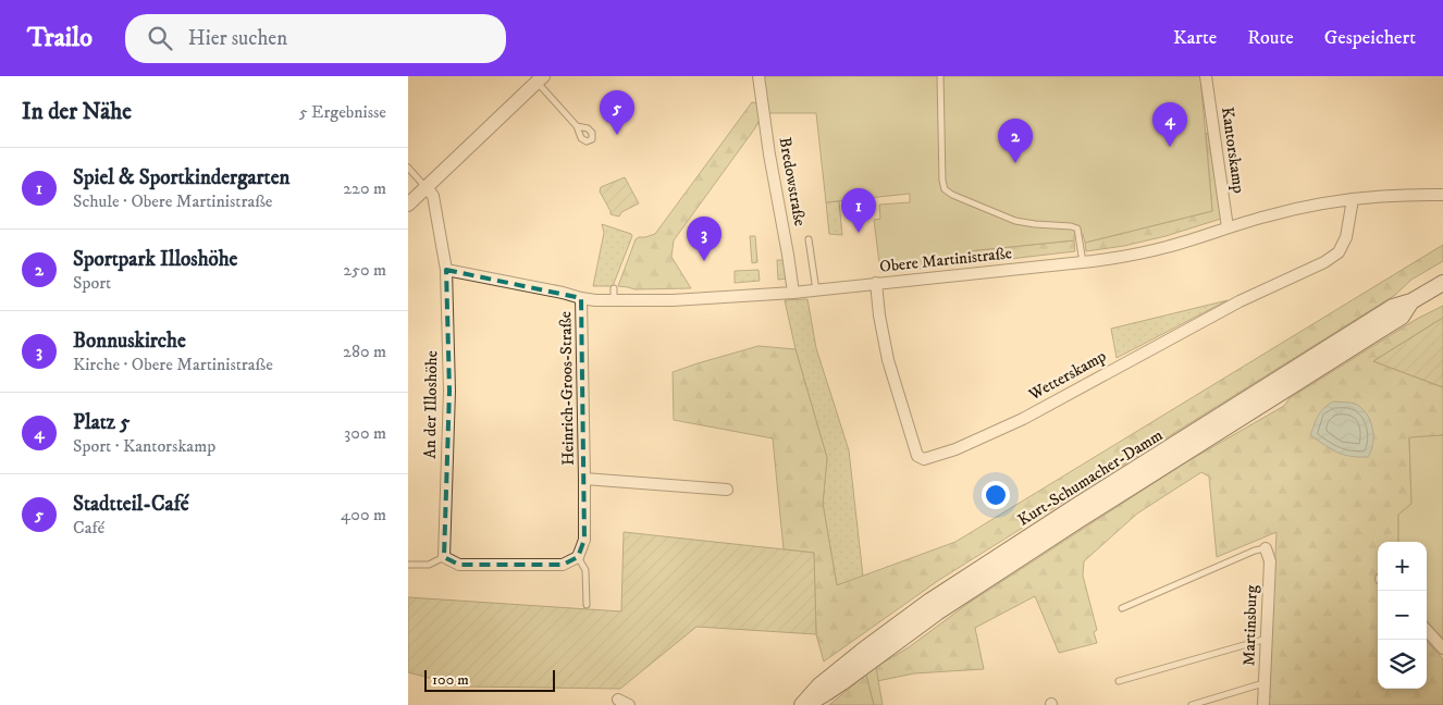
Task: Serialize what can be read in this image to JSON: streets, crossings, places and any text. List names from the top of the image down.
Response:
{
  "streets": {
    "main road": ["Kurt-Schumacher-Damm"],
    "street": [
      "Kantorskamp",
      "Bredowstraße",
      "Obere Martinistraße",
      "Wetterskamp",
      "Heinrich-Groos-Straße",
      "An der Illoshöhe",
      "Martinsburg"
    ]
  },
  "crossings": [
    ["Kantorskamp", "Obere Martinistraße"],
    ["Bredowstraße", "Obere Martinistraße"],
    ["Obere Martinistraße", "Wetterskamp"],
    ["Obere Martinistraße", "Heinrich-Groos-Straße"],
    ["Obere Martinistraße", "An der Illoshöhe"]
  ],
  "scale_bar": "100 m",
  "page": {
    "header": "Trailo",
    "search": "Hier suchen",
    "nav": ["Karte", "Route", "Gespeichert"],
    "heading": ["In der Nähe", "5 Ergebnisse"],
    "pins": [
      "5",
      "4",
      "2",
      "1",
      "3"
    ],
    "list": [
      {
        "mark": "1",
        "name": "Spiel & Sportkindergarten",
        "note": "Schule · Obere Martinistraße",
        "value": "220 m"
      },
      {
        "mark": "2",
        "name": "Sportpark Illoshöhe",
        "note": "Sport",
        "value": "250 m"
      },
      {
        "mark": "3",
        "name": "Bonnuskirche",
        "note": "Kirche · Obere Martinistraße",
        "value": "280 m"
      },
      {
        "mark": "4",
        "name": "Platz 5",
        "note": "Sport · Kantorskamp",
        "value": "300 m"
      },
      {
        "mark": "5",
        "name": "Stadtteil-Café",
        "note": "Café",
        "value": "400 m"
      }
    ],
    "map_buttons": ["+", "−"],
    "scale": "100 m"
  }
}
